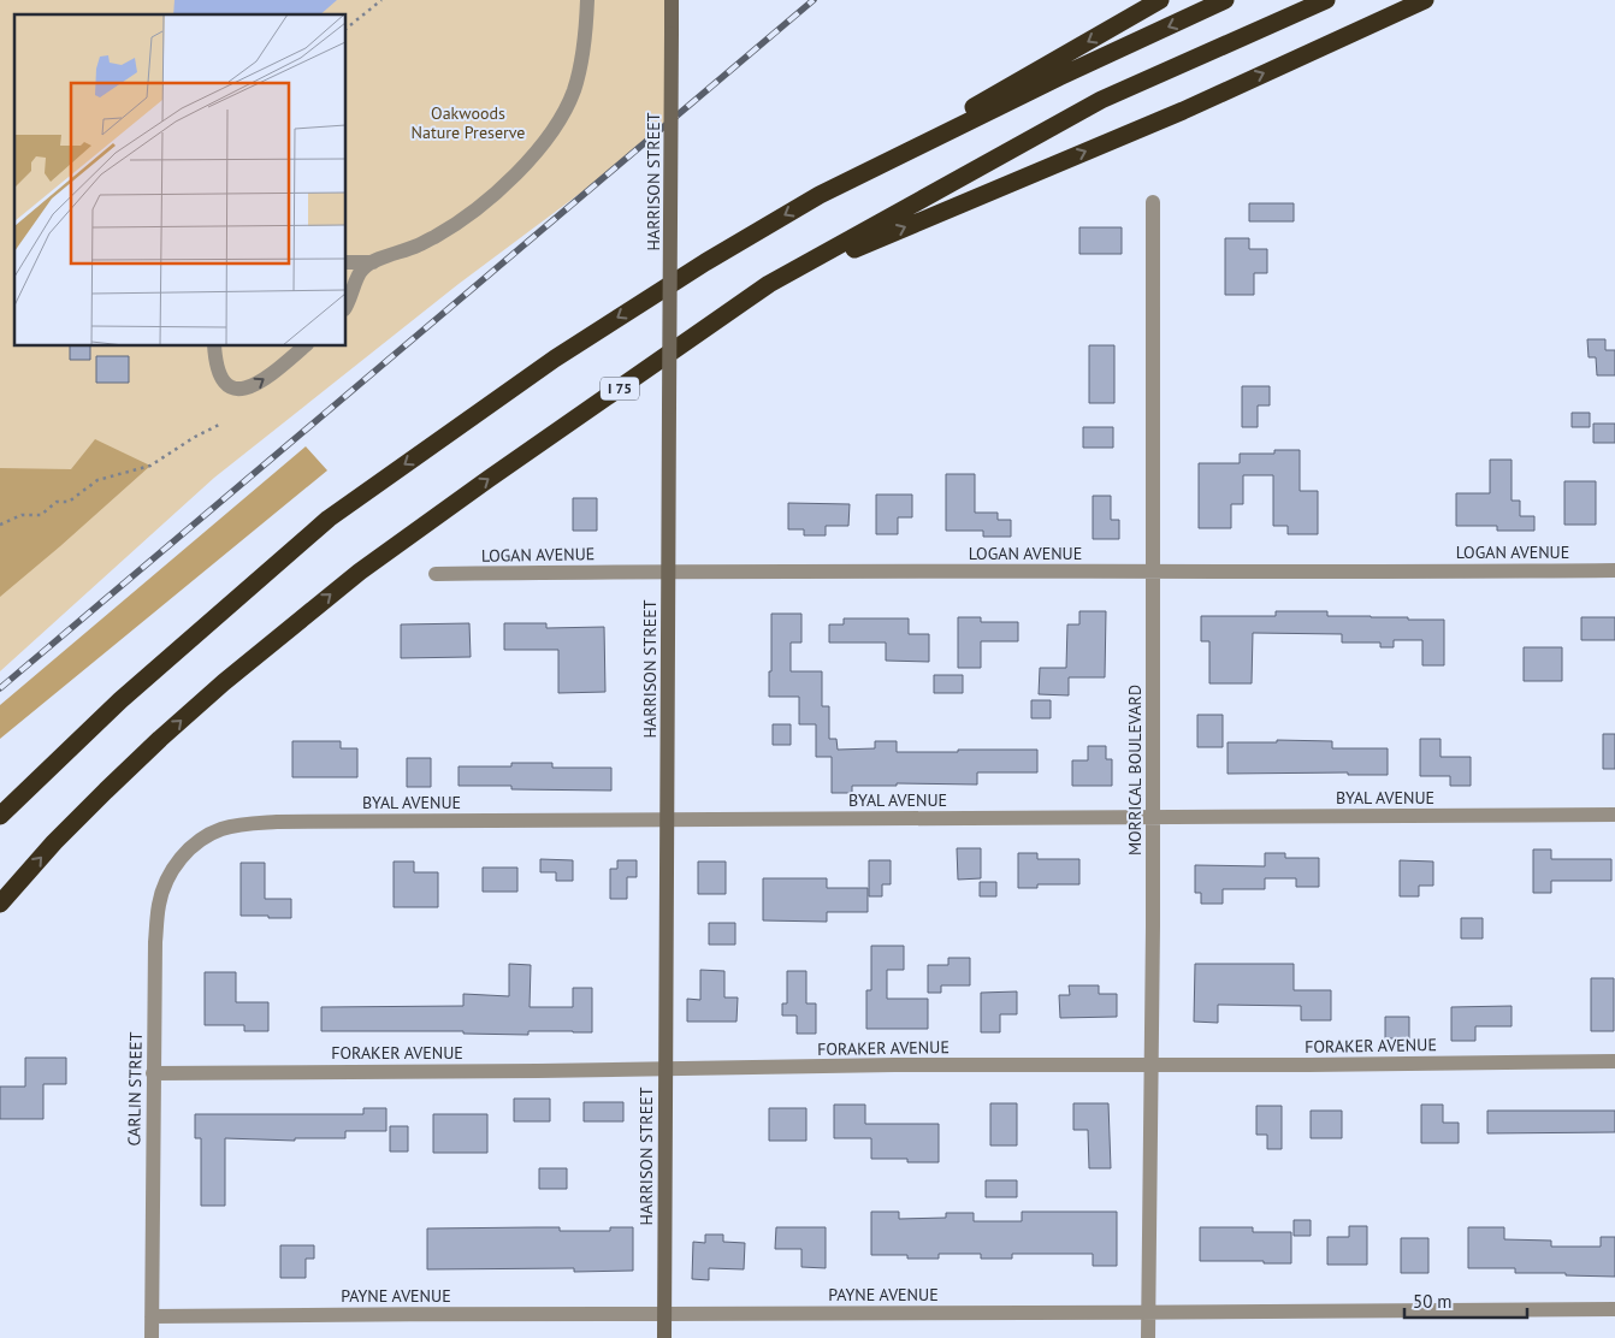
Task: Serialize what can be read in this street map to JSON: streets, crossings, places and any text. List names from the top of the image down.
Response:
{
  "streets": {
    "highway": ["I 75"],
    "street": [
      "HARRISON STREET",
      "LOGAN AVENUE",
      "MORRICAL BOULEVARD",
      "BYAL AVENUE",
      "FORAKER AVENUE",
      "CARLIN STREET",
      "PAYNE AVENUE"
    ]
  },
  "crossings": [
    ["HARRISON STREET", "LOGAN AVENUE"],
    ["HARRISON STREET", "BYAL AVENUE"],
    ["HARRISON STREET", "FORAKER AVENUE"],
    ["HARRISON STREET", "PAYNE AVENUE"],
    ["LOGAN AVENUE", "MORRICAL BOULEVARD"],
    ["MORRICAL BOULEVARD", "BYAL AVENUE"],
    ["MORRICAL BOULEVARD", "FORAKER AVENUE"],
    ["MORRICAL BOULEVARD", "PAYNE AVENUE"],
    ["BYAL AVENUE", "CARLIN STREET"],
    ["FORAKER AVENUE", "CARLIN STREET"],
    ["CARLIN STREET", "PAYNE AVENUE"]
  ],
  "parks": ["Oakwoods Nature Preserve"],
  "scale_bar": "50 m"
}
